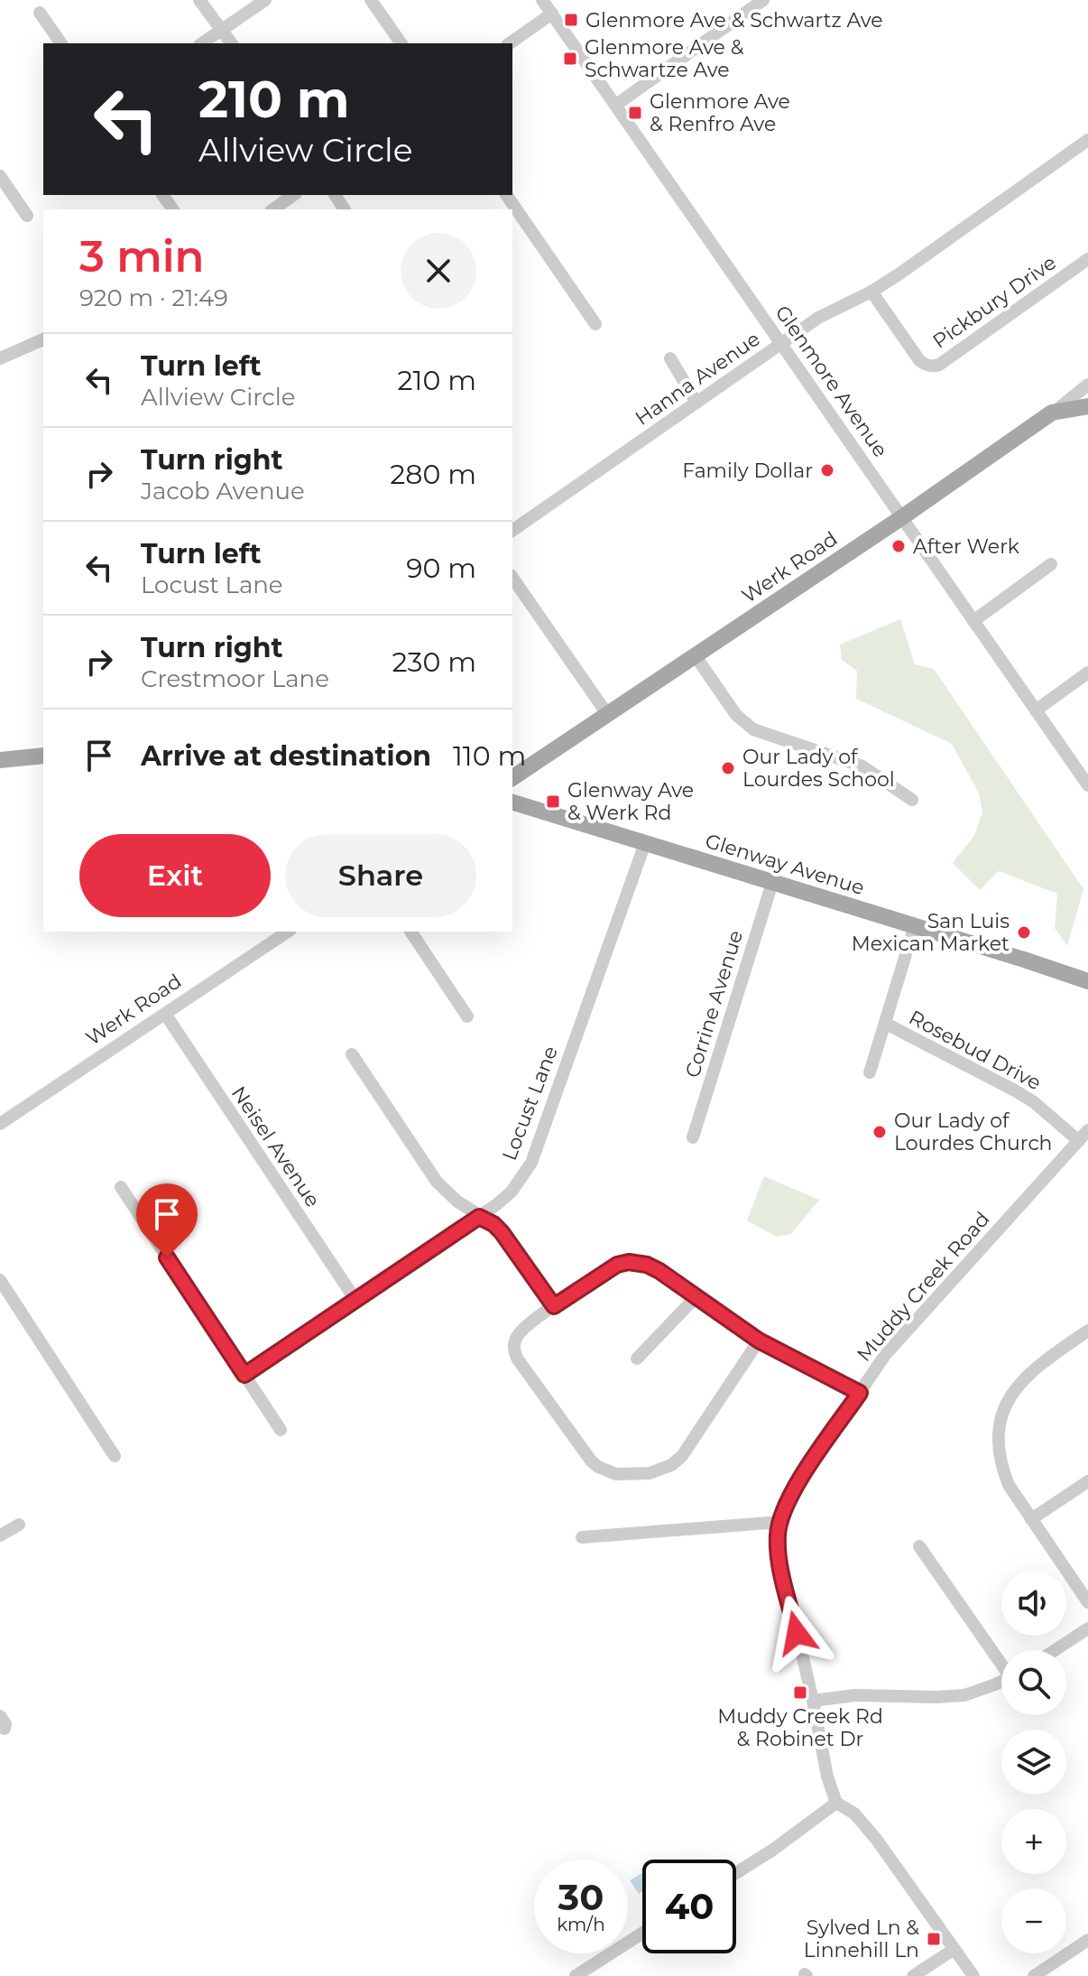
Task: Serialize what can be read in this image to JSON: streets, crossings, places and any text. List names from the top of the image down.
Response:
{
  "streets": {
    "main road": ["Werk Road", "Glenway Avenue"],
    "street": [
      "Pickbury Drive",
      "Hanna Avenue",
      "Glenmore Avenue",
      "Corrine Avenue",
      "Rosebud Drive",
      "Locust Lane",
      "Neisel Avenue",
      "Muddy Creek Road"
    ]
  },
  "crossings": [
    ["Pickbury Drive", "Hanna Avenue"],
    ["Hanna Avenue", "Glenmore Avenue"],
    ["Glenmore Avenue", "Werk Road"],
    ["Werk Road", "Neisel Avenue"],
    ["Glenway Avenue", "Corrine Avenue"],
    ["Glenway Avenue", "Locust Lane"],
    ["Rosebud Drive", "Muddy Creek Road"],
    ["Locust Lane", "Neisel Avenue"]
  ],
  "places": {
    "transit": [
      "Glenmore Ave & Schwartz Ave",
      "Glenmore Ave & Schwartze Ave",
      "Glenmore Ave & Renfro Ave",
      "Glenway Ave & Werk Rd",
      "Muddy Creek Rd & Robinet Dr",
      "Sylved Ln & Linnehill Ln"
    ],
    "other": [
      "Family Dollar",
      "After Werk",
      "Our Lady of Lourdes School",
      "San Luis Mexican Market",
      "Our Lady of Lourdes Church"
    ]
  },
  "page": {
    "turn": ["210 m", "Allview Circle"],
    "heading": ["3 min", "920 m · 21:49"],
    "list": [
      {
        "name": "Turn left",
        "note": "Allview Circle",
        "value": "210 m"
      },
      {
        "name": "Turn right",
        "note": "Jacob Avenue",
        "value": "280 m"
      },
      {
        "name": "Turn left",
        "note": "Locust Lane",
        "value": "90 m"
      },
      {
        "name": "Turn right",
        "note": "Crestmoor Lane",
        "value": "230 m"
      },
      {
        "name": "Arrive at destination",
        "value": "110 m"
      }
    ],
    "buttons": ["Exit", "Share"],
    "map_buttons": ["+", "−"],
    "speed": "30 km/h",
    "limit": "40"
  }
}
